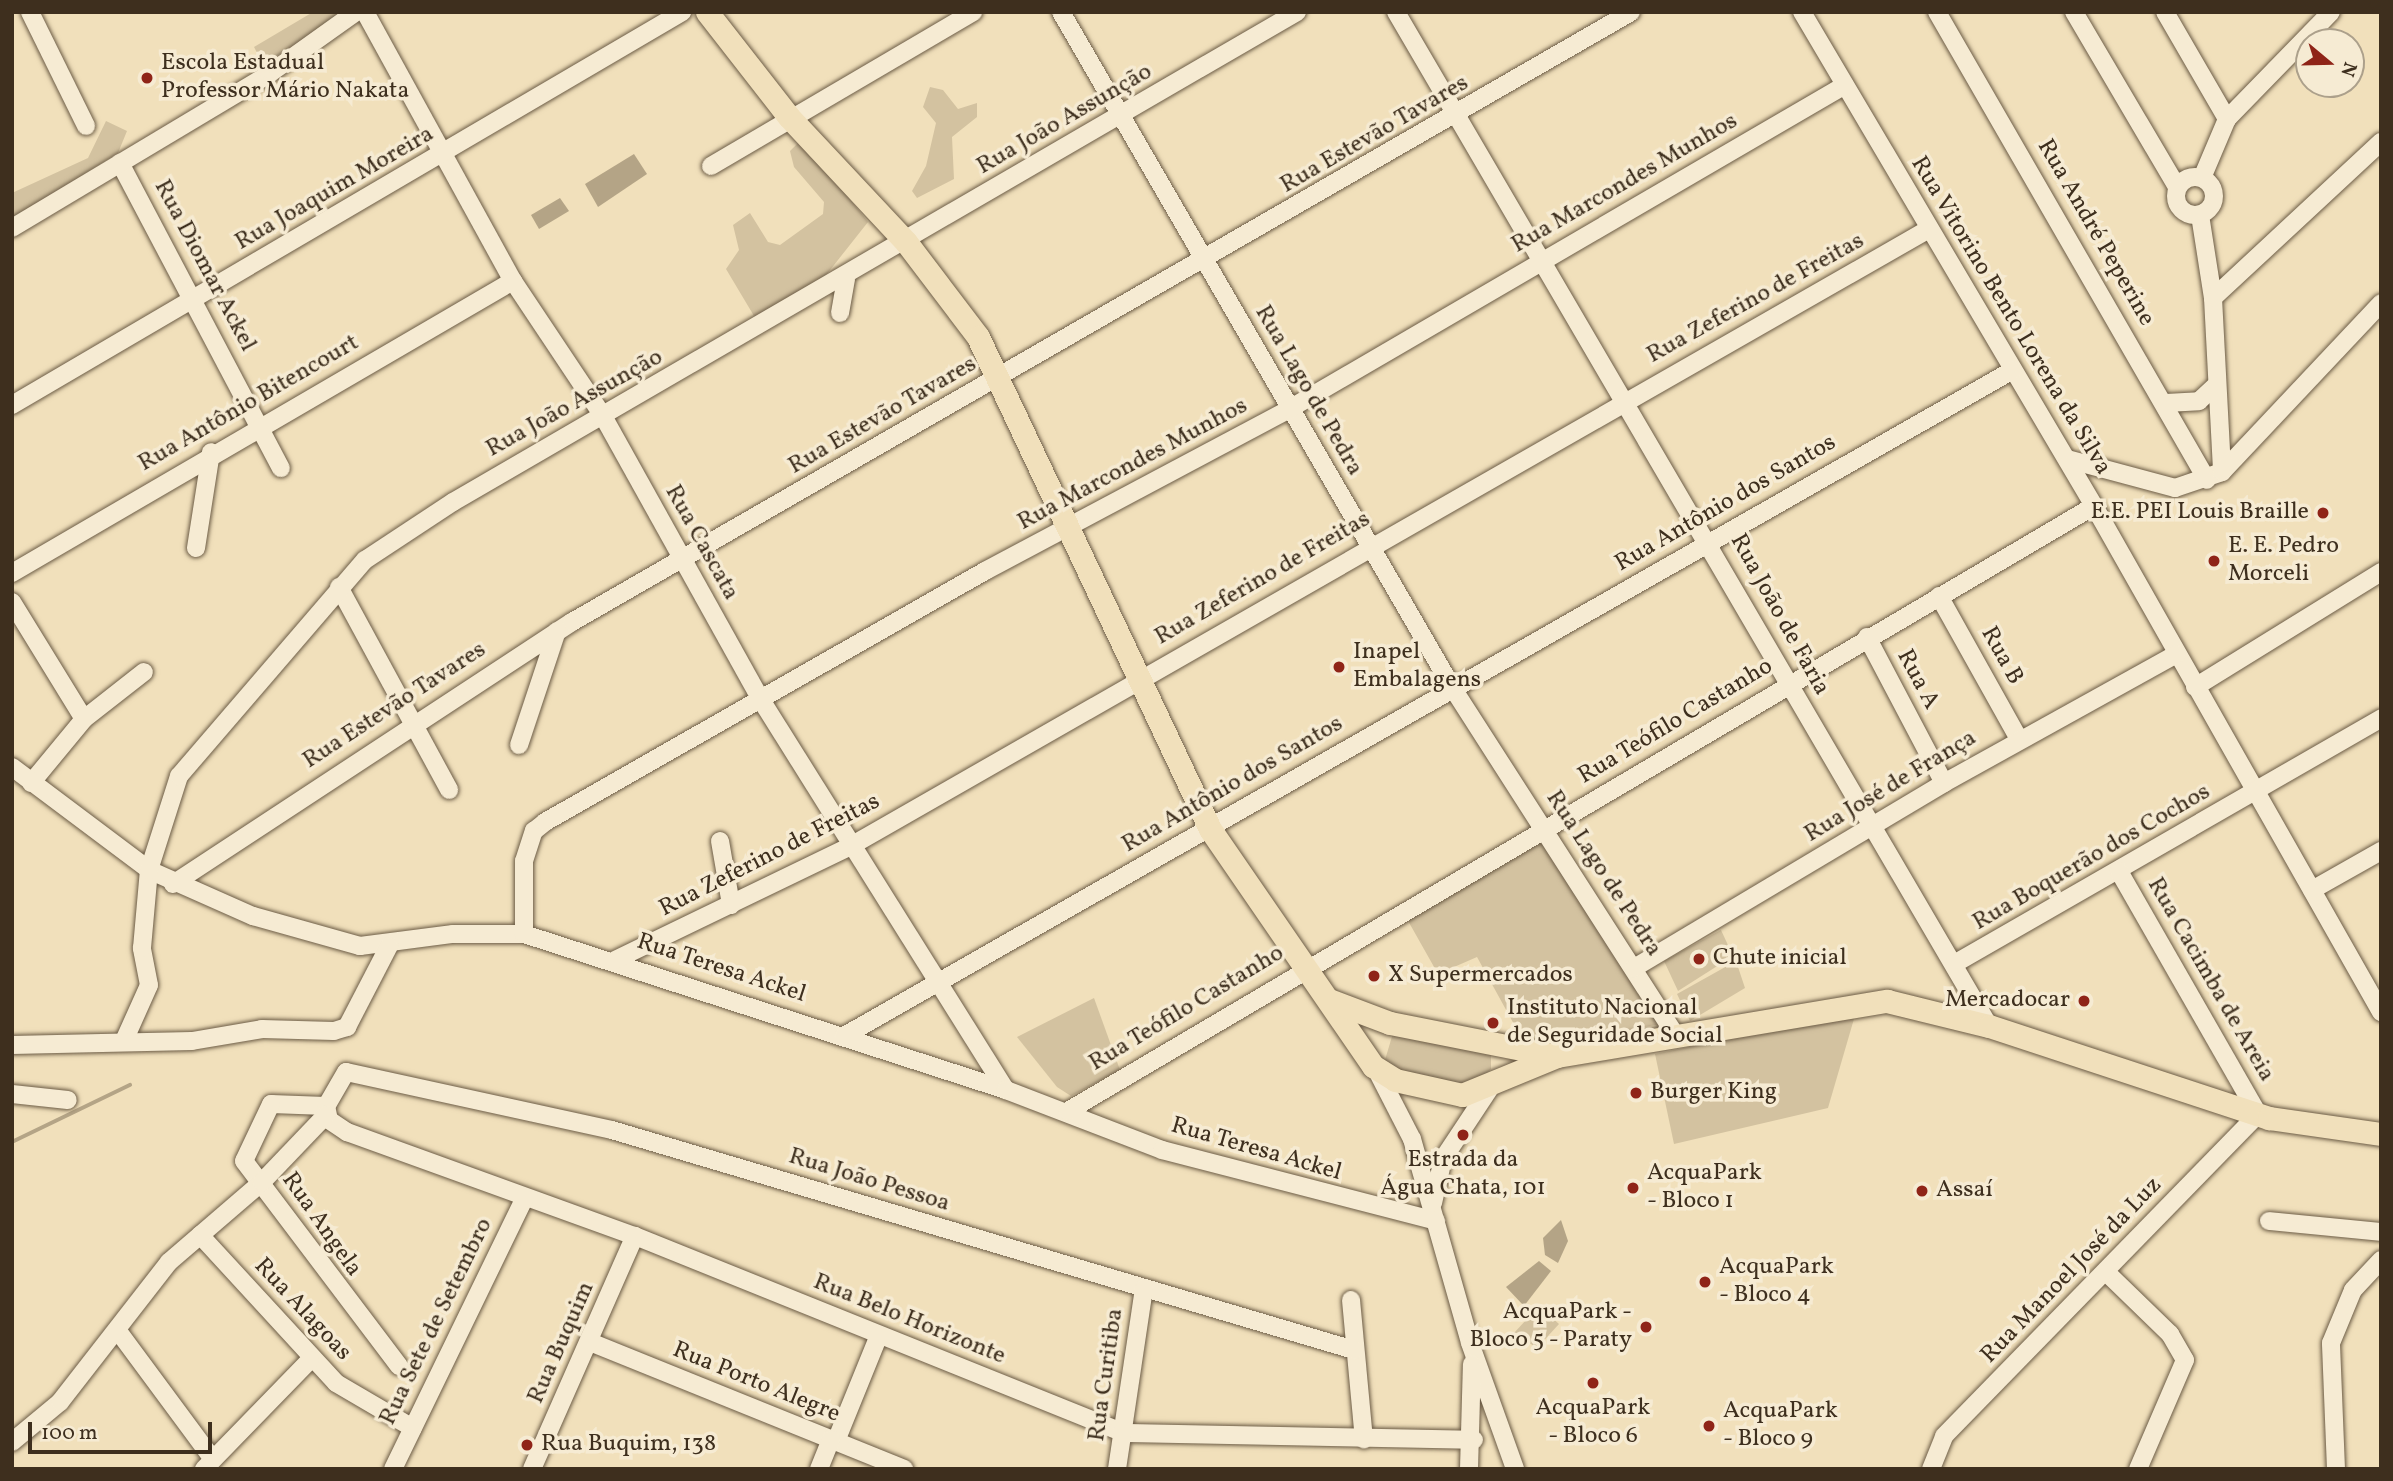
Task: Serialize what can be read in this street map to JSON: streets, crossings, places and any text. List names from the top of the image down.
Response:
{
  "streets": {
    "street": [
      "Rua João Assunção",
      "Rua Estevão Tavares",
      "Rua Marcondes Munhos",
      "Rua Joaquim Moreira",
      "Rua André Peperine",
      "Rua Diomar Ackel",
      "Rua Zeferino de Freitas",
      "Rua Vitorino Bento Lorena da Silva",
      "Rua Lago de Pedra",
      "Rua Antônio Bitencourt",
      "Rua Antônio dos Santos",
      "Rua Cascata",
      "Rua João de Faria",
      "Rua B",
      "Rua A",
      "Rua Teófilo Castanho",
      "Rua José de França",
      "Rua Boquerão dos Cochos",
      "Rua Teresa Ackel",
      "Rua Cacimba de Areia",
      "Rua João Pessoa",
      "Rua Angela",
      "Rua Manoel José da Luz",
      "Rua Alagoas",
      "Rua Belo Horizonte",
      "Rua Sete de Setembro",
      "Rua Buquim",
      "Rua Curitiba",
      "Rua Porto Alegre"
    ]
  },
  "crossings": [
    ["Rua João Assunção", "Rua Lago de Pedra"],
    ["Rua João Assunção", "Rua Cascata"],
    ["Rua João Assunção", "Rua Teresa Ackel"],
    ["Rua Estevão Tavares", "Rua Lago de Pedra"],
    ["Rua Estevão Tavares", "Rua Cascata"],
    ["Rua Estevão Tavares", "Rua João de Faria"],
    ["Rua Estevão Tavares", "Rua Teresa Ackel"],
    ["Rua Marcondes Munhos", "Rua Vitorino Bento Lorena da Silva"],
    ["Rua Marcondes Munhos", "Rua Lago de Pedra"],
    ["Rua Marcondes Munhos", "Rua Cascata"],
    ["Rua Marcondes Munhos", "Rua João de Faria"],
    ["Rua Marcondes Munhos", "Rua Teresa Ackel"],
    ["Rua Joaquim Moreira", "Rua Diomar Ackel"],
    ["Rua Joaquim Moreira", "Rua Cascata"],
    ["Rua Diomar Ackel", "Rua Antônio Bitencourt"],
    ["Rua Zeferino de Freitas", "Rua Vitorino Bento Lorena da Silva"],
    ["Rua Zeferino de Freitas", "Rua Lago de Pedra"],
    ["Rua Zeferino de Freitas", "Rua Cascata"],
    ["Rua Zeferino de Freitas", "Rua João de Faria"],
    ["Rua Zeferino de Freitas", "Rua Teresa Ackel"],
    ["Rua Vitorino Bento Lorena da Silva", "Rua Antônio dos Santos"],
    ["Rua Vitorino Bento Lorena da Silva", "Rua Teófilo Castanho"],
    ["Rua Vitorino Bento Lorena da Silva", "Rua José de França"],
    ["Rua Vitorino Bento Lorena da Silva", "Rua Boquerão dos Cochos"],
    ["Rua Lago de Pedra", "Rua Antônio dos Santos"],
    ["Rua Lago de Pedra", "Rua Teófilo Castanho"],
    ["Rua Lago de Pedra", "Rua José de França"],
    ["Rua Antônio Bitencourt", "Rua Cascata"],
    ["Rua Antônio dos Santos", "Rua Cascata"],
    ["Rua Antônio dos Santos", "Rua João de Faria"],
    ["Rua Antônio dos Santos", "Rua Teresa Ackel"],
    ["Rua Cascata", "Rua Teresa Ackel"],
    ["Rua João de Faria", "Rua Teófilo Castanho"],
    ["Rua João de Faria", "Rua José de França"],
    ["Rua João de Faria", "Rua Boquerão dos Cochos"],
    ["Rua B", "Rua Teófilo Castanho"],
    ["Rua B", "Rua José de França"],
    ["Rua A", "Rua Teófilo Castanho"],
    ["Rua A", "Rua José de França"],
    ["Rua Teófilo Castanho", "Rua Teresa Ackel"],
    ["Rua Boquerão dos Cochos", "Rua Cacimba de Areia"],
    ["Rua Cacimba de Areia", "Rua Manoel José da Luz"],
    ["Rua João Pessoa", "Rua Angela"],
    ["Rua João Pessoa", "Rua Belo Horizonte"],
    ["Rua João Pessoa", "Rua Curitiba"],
    ["Rua Angela", "Rua Belo Horizonte"],
    ["Rua Alagoas", "Rua Sete de Setembro"],
    ["Rua Belo Horizonte", "Rua Sete de Setembro"],
    ["Rua Belo Horizonte", "Rua Buquim"],
    ["Rua Belo Horizonte", "Rua Curitiba"],
    ["Rua Buquim", "Rua Porto Alegre"]
  ],
  "places": [
    "Escola Estadual Professor Mário Nakata",
    "E.E. PEI Louis Braille",
    "E. E. Pedro Morceli",
    "Inapel Embalagens",
    "Chute inicial",
    "X Supermercados",
    "Mercadocar",
    "Instituto Nacional de Seguridade Social",
    "Burger King",
    "Estrada da Água Chata, 101",
    "AcquaPark - Bloco 1",
    "Assaí",
    "AcquaPark - Bloco 4",
    "AcquaPark - Bloco 5 - Paraty",
    "AcquaPark - Bloco 6",
    "AcquaPark - Bloco 9",
    "Rua Buquim, 138"
  ],
  "scale_bar": "100 m",
  "north": "right"
}
